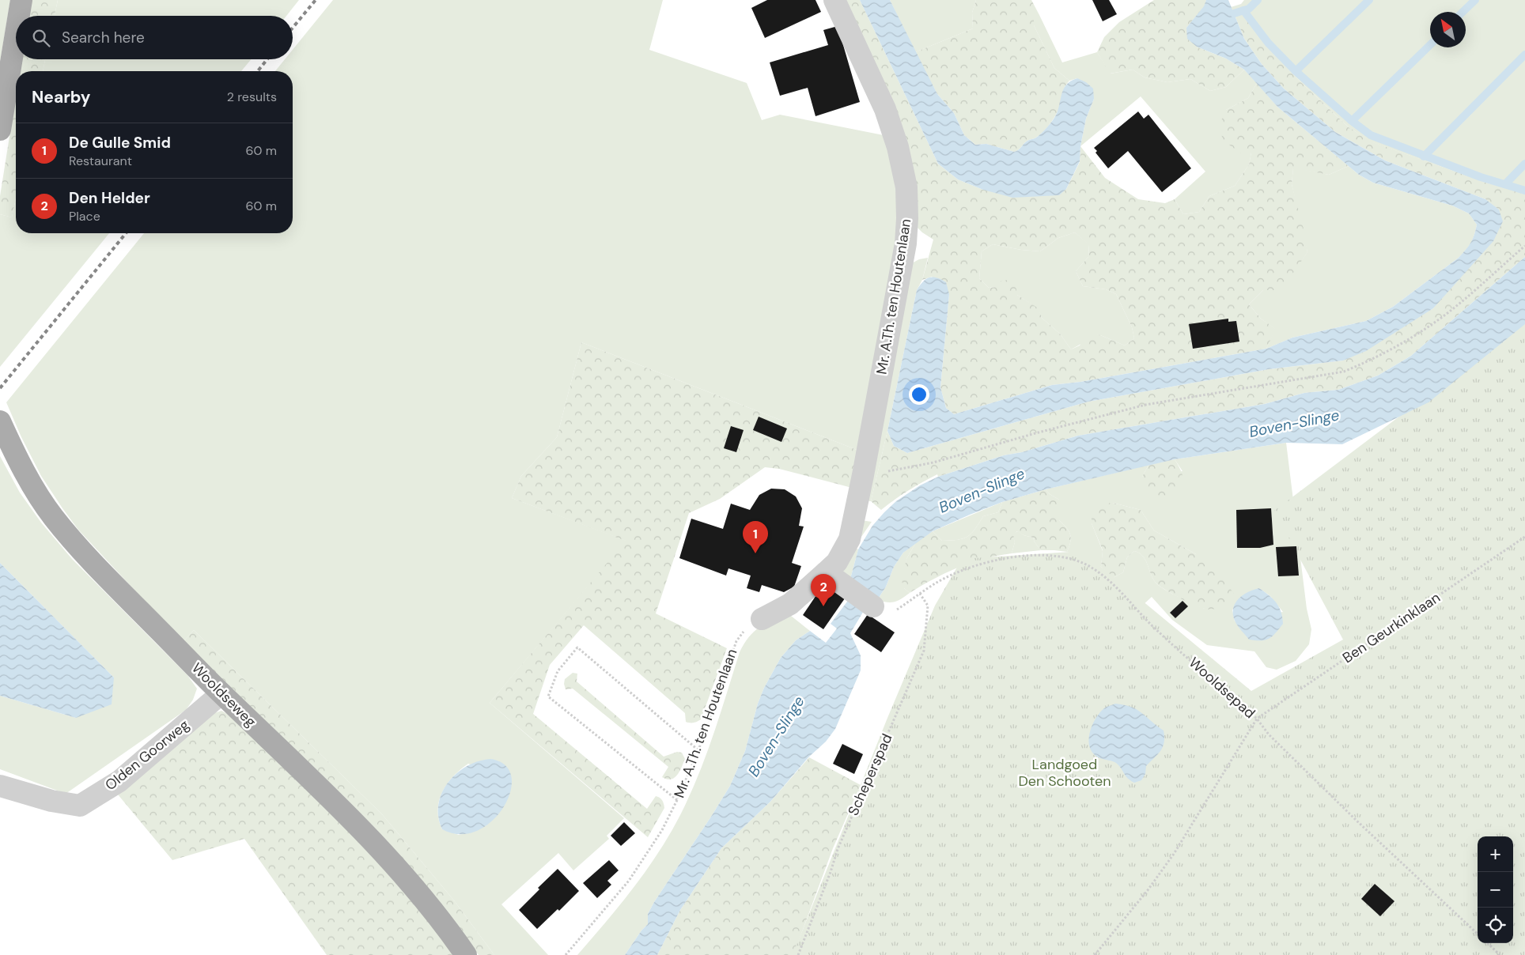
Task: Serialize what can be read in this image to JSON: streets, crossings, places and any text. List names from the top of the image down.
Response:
{
  "streets": {
    "main road": ["Wooldseweg"],
    "street": ["Mr. A.Th. ten Houtenlaan", "Olden Goorweg"],
    "path": ["Ben Geurkinklaan", "Wooldsepad", "Scheperspad"]
  },
  "crossings": [
    ["Ben Geurkinklaan", "Wooldsepad"],
    ["Wooldsepad", "Scheperspad"],
    ["Wooldseweg", "Olden Goorweg"]
  ],
  "water": ["Boven-Slinge"],
  "parks": ["Landgoed Den Schooten"],
  "north": "top left",
  "page": {
    "search": "Search here",
    "heading": ["Nearby", "2 results"],
    "list": [
      {
        "mark": "1",
        "name": "De Gulle Smid",
        "note": "Restaurant",
        "value": "60 m"
      },
      {
        "mark": "2",
        "name": "Den Helder",
        "note": "Place",
        "value": "60 m"
      }
    ],
    "pins": ["1", "2"],
    "map_buttons": ["+", "−"]
  }
}
